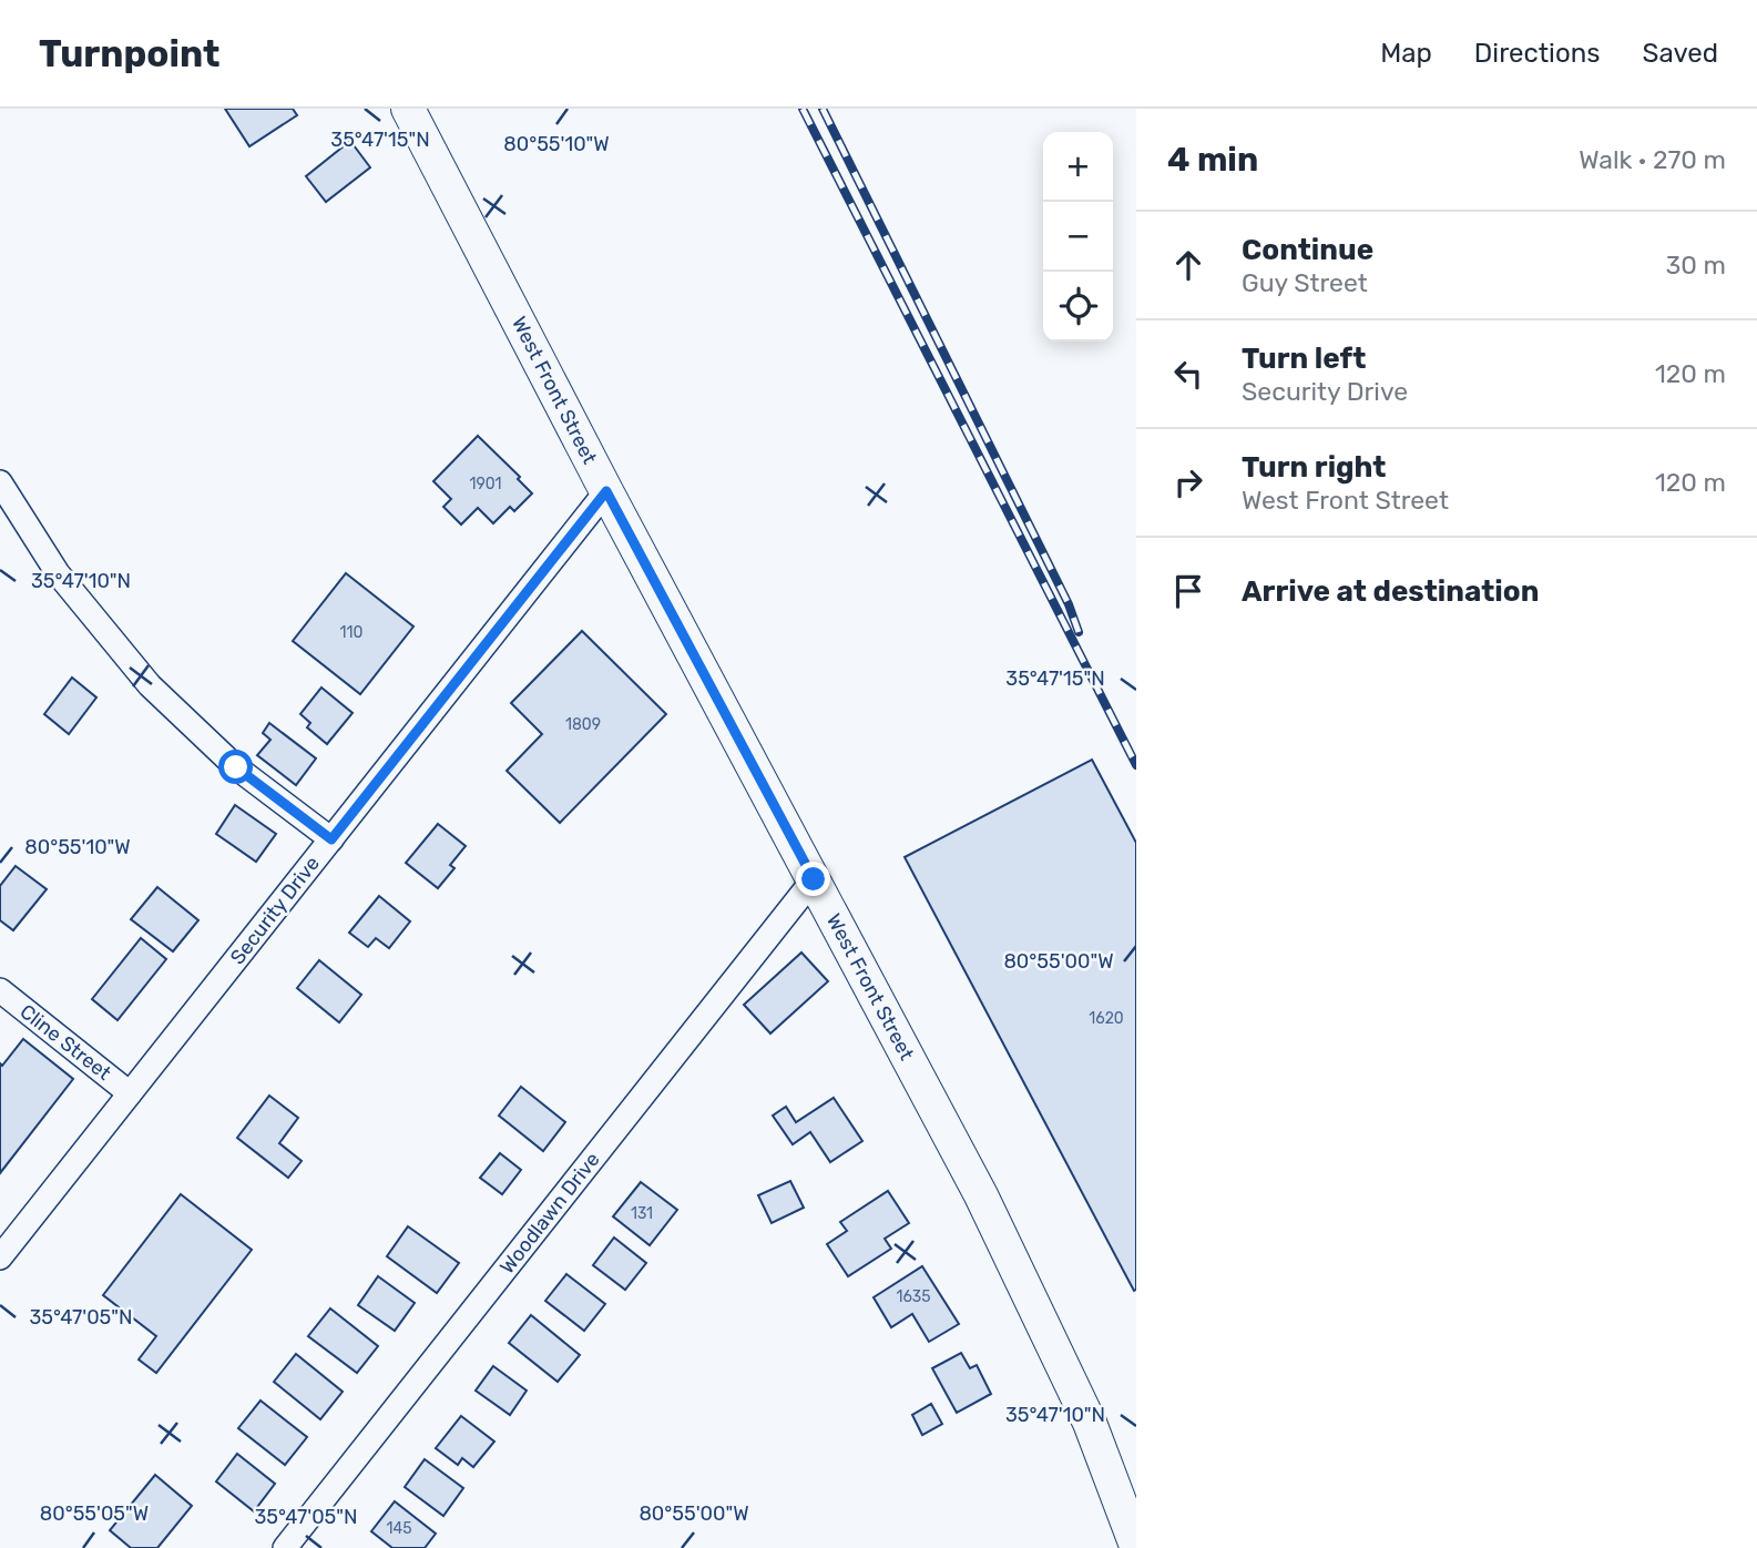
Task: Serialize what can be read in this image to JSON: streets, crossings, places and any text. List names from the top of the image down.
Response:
{
  "streets": {
    "main road": ["West Front Street"],
    "street": ["Security Drive", "Cline Street", "Woodlawn Drive"]
  },
  "crossings": [
    ["West Front Street", "Security Drive"],
    ["West Front Street", "Woodlawn Drive"],
    ["Security Drive", "Cline Street"]
  ],
  "house_numbers": [
    "1901",
    "110",
    "1809",
    "1620",
    "131",
    "1635",
    "145"
  ],
  "page": {
    "header": "Turnpoint",
    "nav": ["Map", "Directions", "Saved"],
    "heading": ["4 min", "Walk · 270 m"],
    "map_buttons": ["+", "−"],
    "list": [
      ["Continue", "Guy Street", "30 m"],
      ["Turn left", "Security Drive", "120 m"],
      ["Turn right", "West Front Street", "120 m"],
      "Arrive at destination"
    ]
  },
  "coordinates": [
    "35°47'15\"N",
    "80°55'10\"W",
    "35°47'10\"N",
    "80°55'00\"W",
    "35°47'05\"N",
    "80°55'05\"W"
  ]
}
